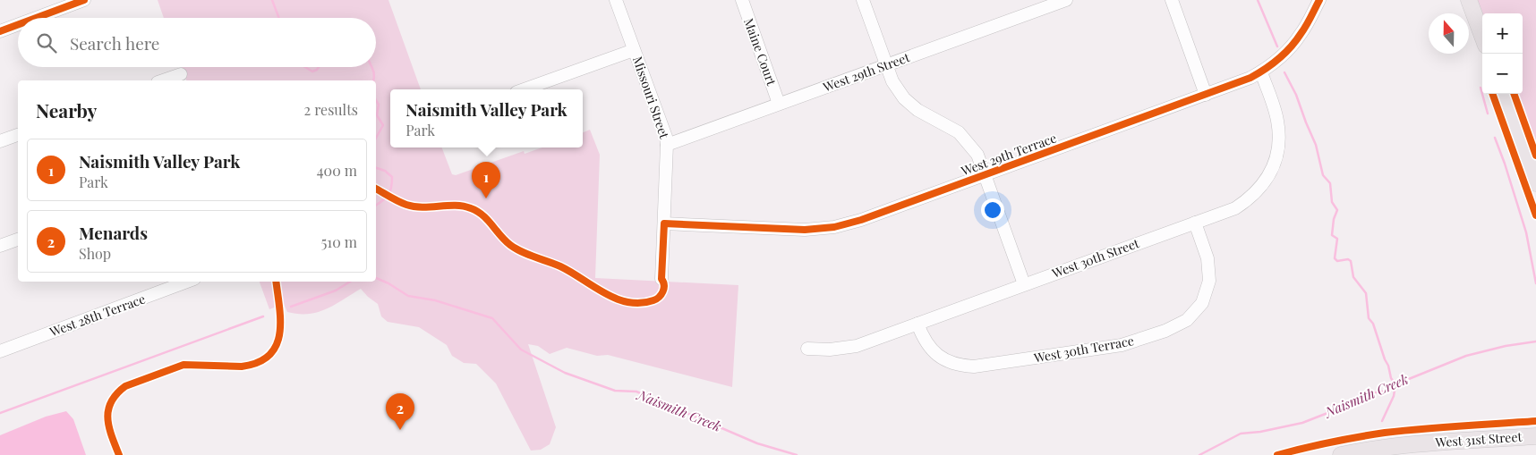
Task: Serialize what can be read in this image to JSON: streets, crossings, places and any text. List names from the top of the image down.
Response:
{
  "streets": {
    "main road": ["West 31st Street"],
    "street": [
      "Maine Court",
      "West 29th Street",
      "Missouri Street",
      "West 29th Terrace",
      "West 30th Street",
      "West 28th Terrace",
      "West 30th Terrace"
    ]
  },
  "crossings": [
    ["Maine Court", "West 29th Street"],
    ["West 29th Street", "Missouri Street"],
    ["Missouri Street", "West 29th Terrace"],
    ["West 29th Terrace", "West 30th Street"],
    ["West 30th Street", "West 30th Terrace"]
  ],
  "water": ["Naismith Creek"],
  "north": "top",
  "page": {
    "map_buttons": ["+", "−"],
    "search": "Search here",
    "heading": ["Nearby", "2 results"],
    "popup": ["Naismith Valley Park", "Park"],
    "list": [
      {
        "mark": "1",
        "name": "Naismith Valley Park",
        "note": "Park",
        "value": "400 m"
      },
      {
        "mark": "2",
        "name": "Menards",
        "note": "Shop",
        "value": "510 m"
      }
    ],
    "pins": ["1", "2"]
  }
}
